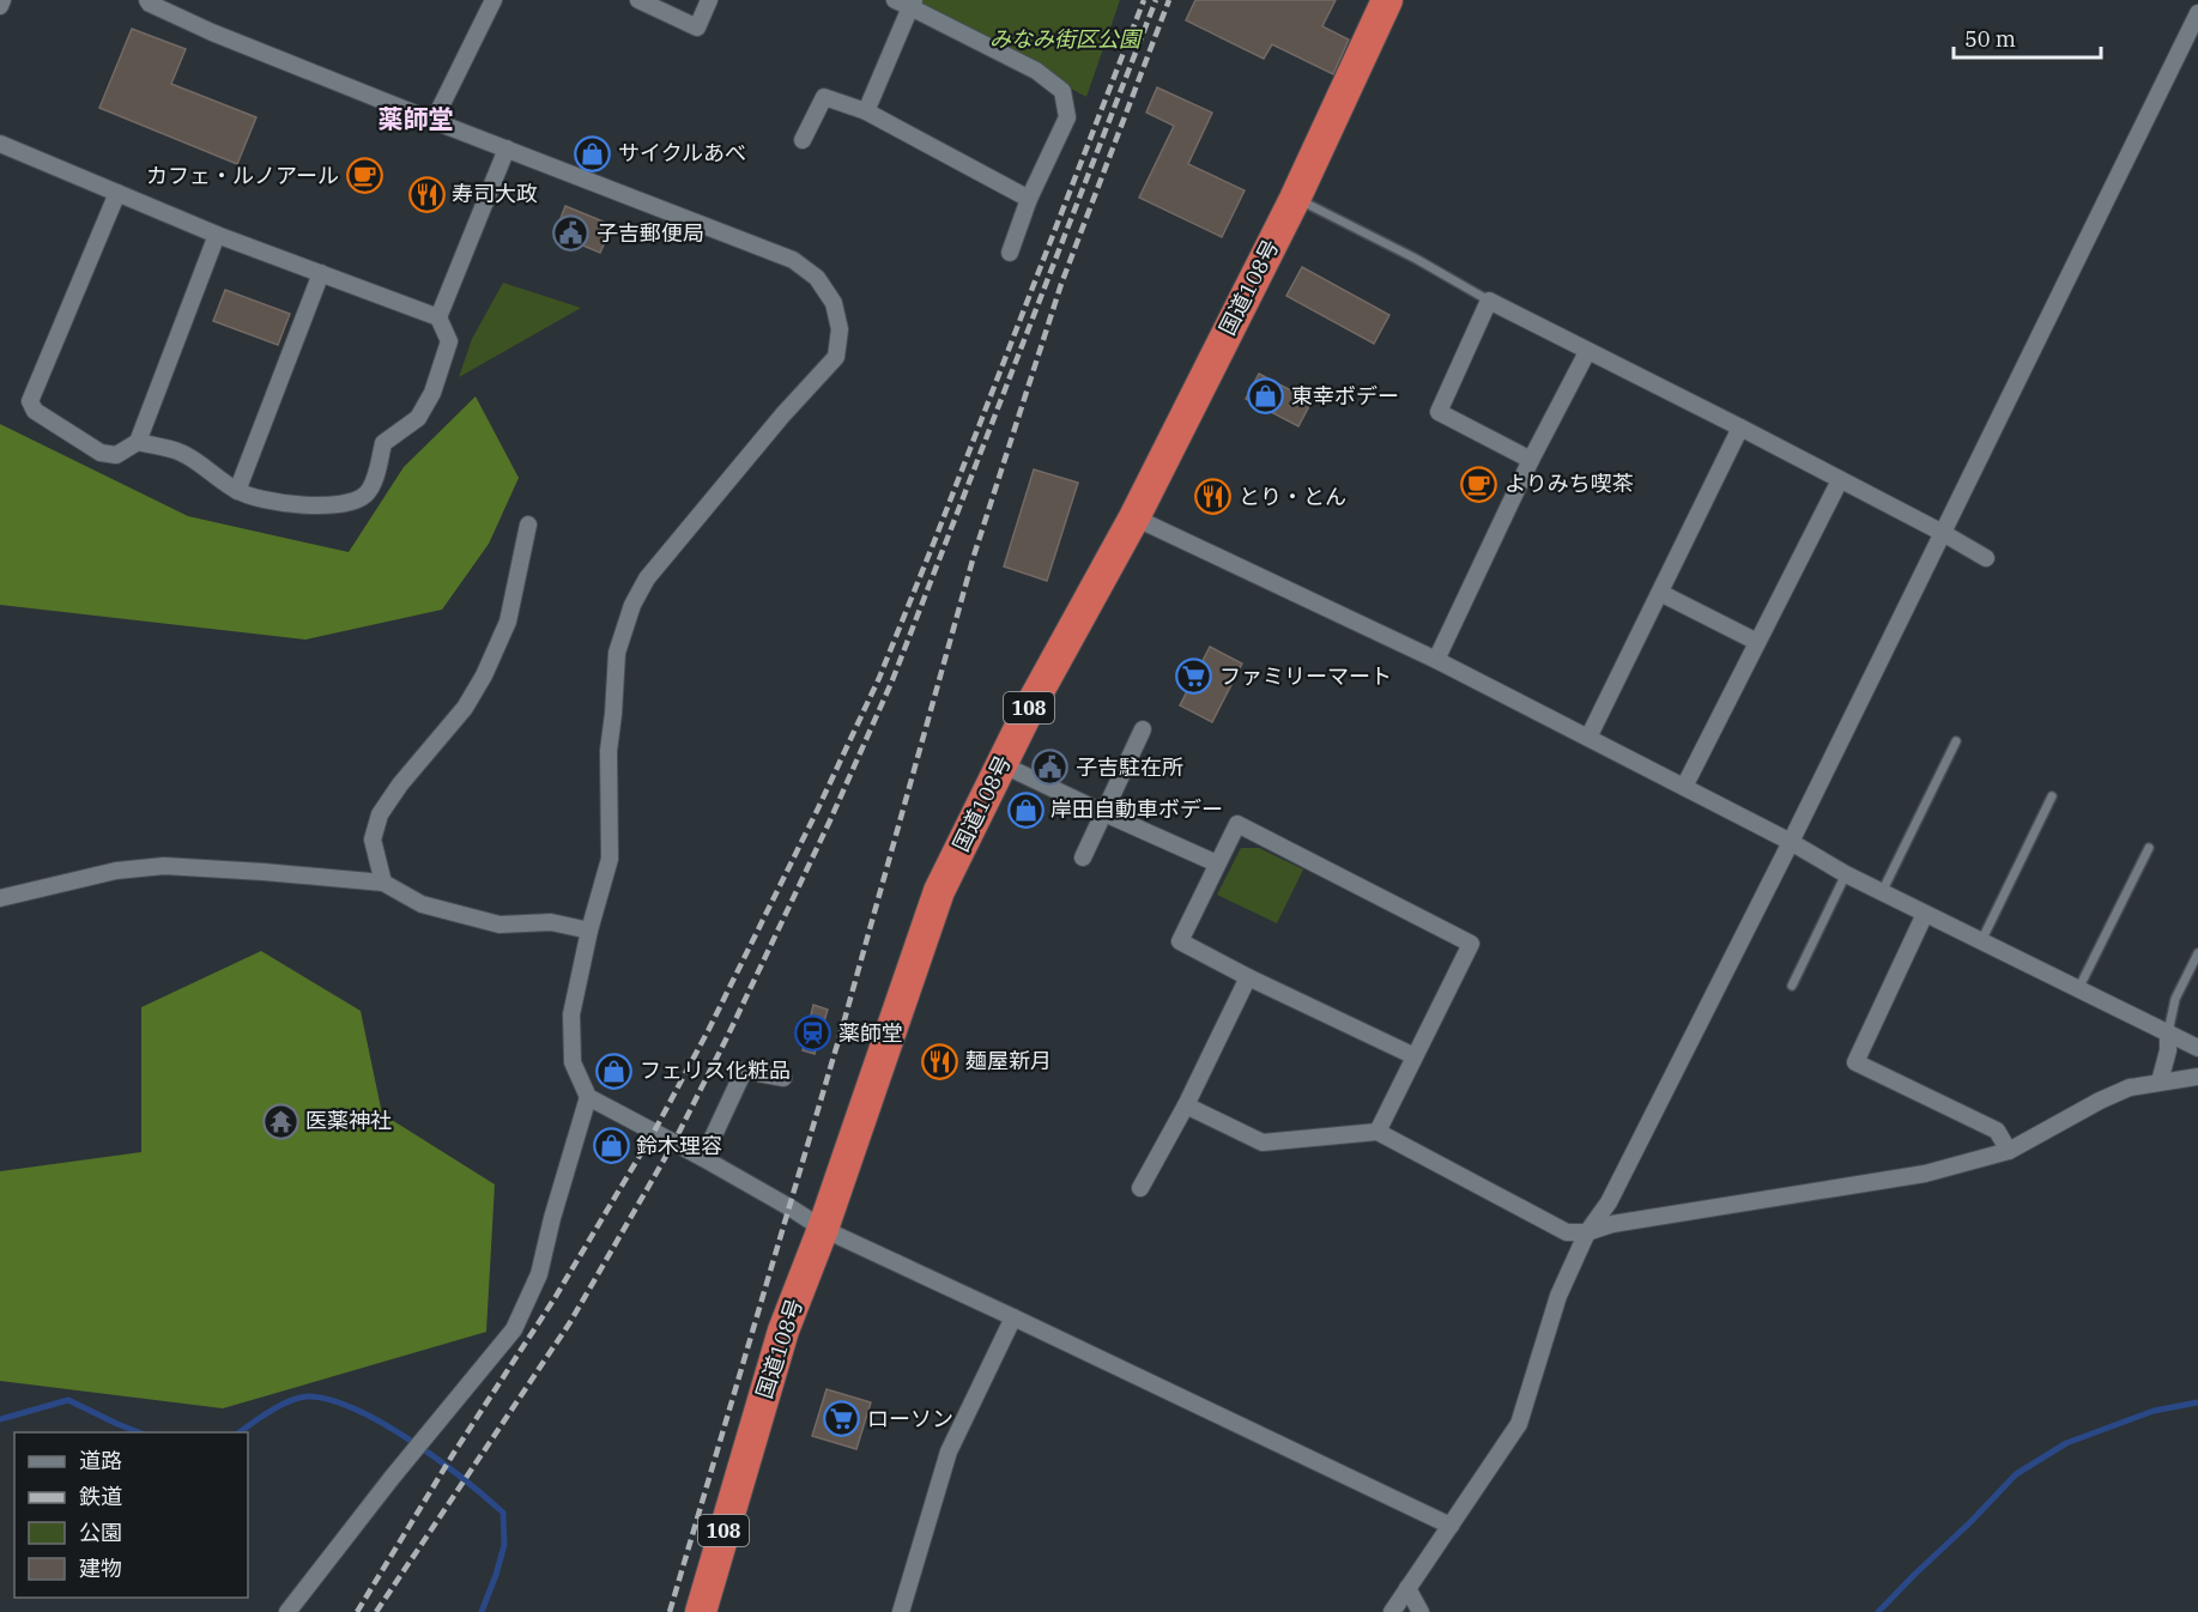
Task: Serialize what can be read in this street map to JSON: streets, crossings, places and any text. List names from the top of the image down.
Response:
{
  "streets": {
    "highway": ["国道108号", "108"]
  },
  "districts": ["薬師堂"],
  "parks": ["みなみ街区公園"],
  "places": {
    "shop": [
      "サイクルあべ",
      "東幸ボデー",
      "岸田自動車ボデー",
      "フェリス化粧品",
      "鈴木理容"
    ],
    "cafe": ["カフェ・ルノアール", "よりみち喫茶"],
    "restaurant": ["寿司大政", "とり・とん", "麺屋新月"],
    "public building": ["子吉郵便局", "子吉駐在所"],
    "supermarket": ["ファミリーマート", "ローソン"],
    "station": ["薬師堂"],
    "temple": ["医薬神社"]
  },
  "legend": [
    "道路",
    "鉄道",
    "公園",
    "建物"
  ],
  "scale_bar": "50 m"
}
